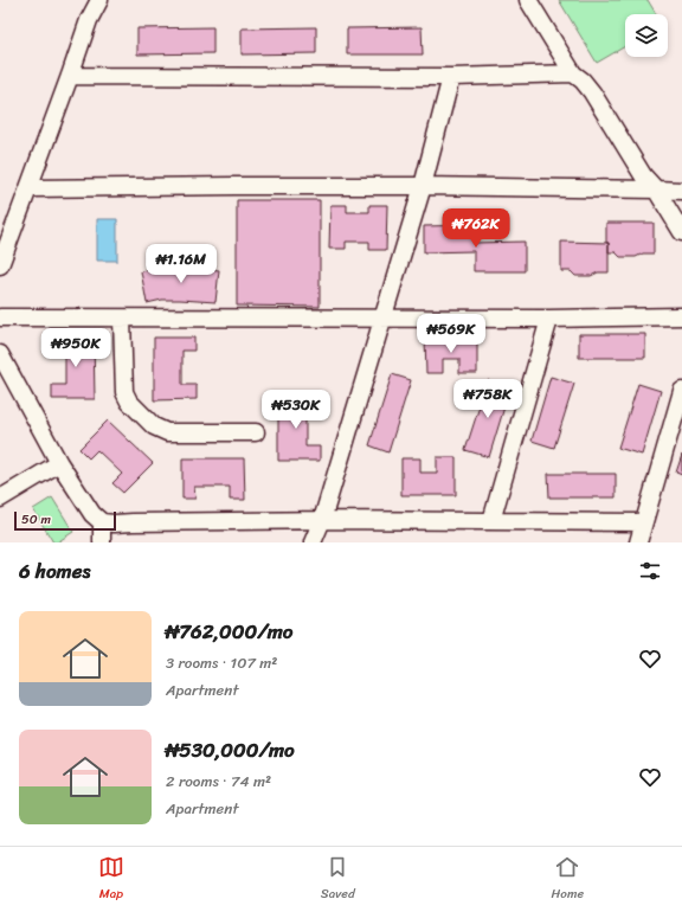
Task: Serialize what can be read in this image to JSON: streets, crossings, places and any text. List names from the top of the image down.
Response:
{
  "scale_bar": "50 m",
  "page": {
    "price": [
      "₦762K",
      "₦1.16M",
      "₦569K",
      "₦950K",
      "₦758K",
      "₦530K"
    ],
    "scale": "50 m",
    "heading": "6 homes",
    "list": [
      {
        "name": "₦762,000/mo",
        "note": "3 rooms · 107 m² · Apartment"
      },
      {
        "name": "₦530,000/mo",
        "note": "2 rooms · 74 m² · Apartment"
      }
    ],
    "tabs": ["Map", "Saved", "Home"]
  }
}
